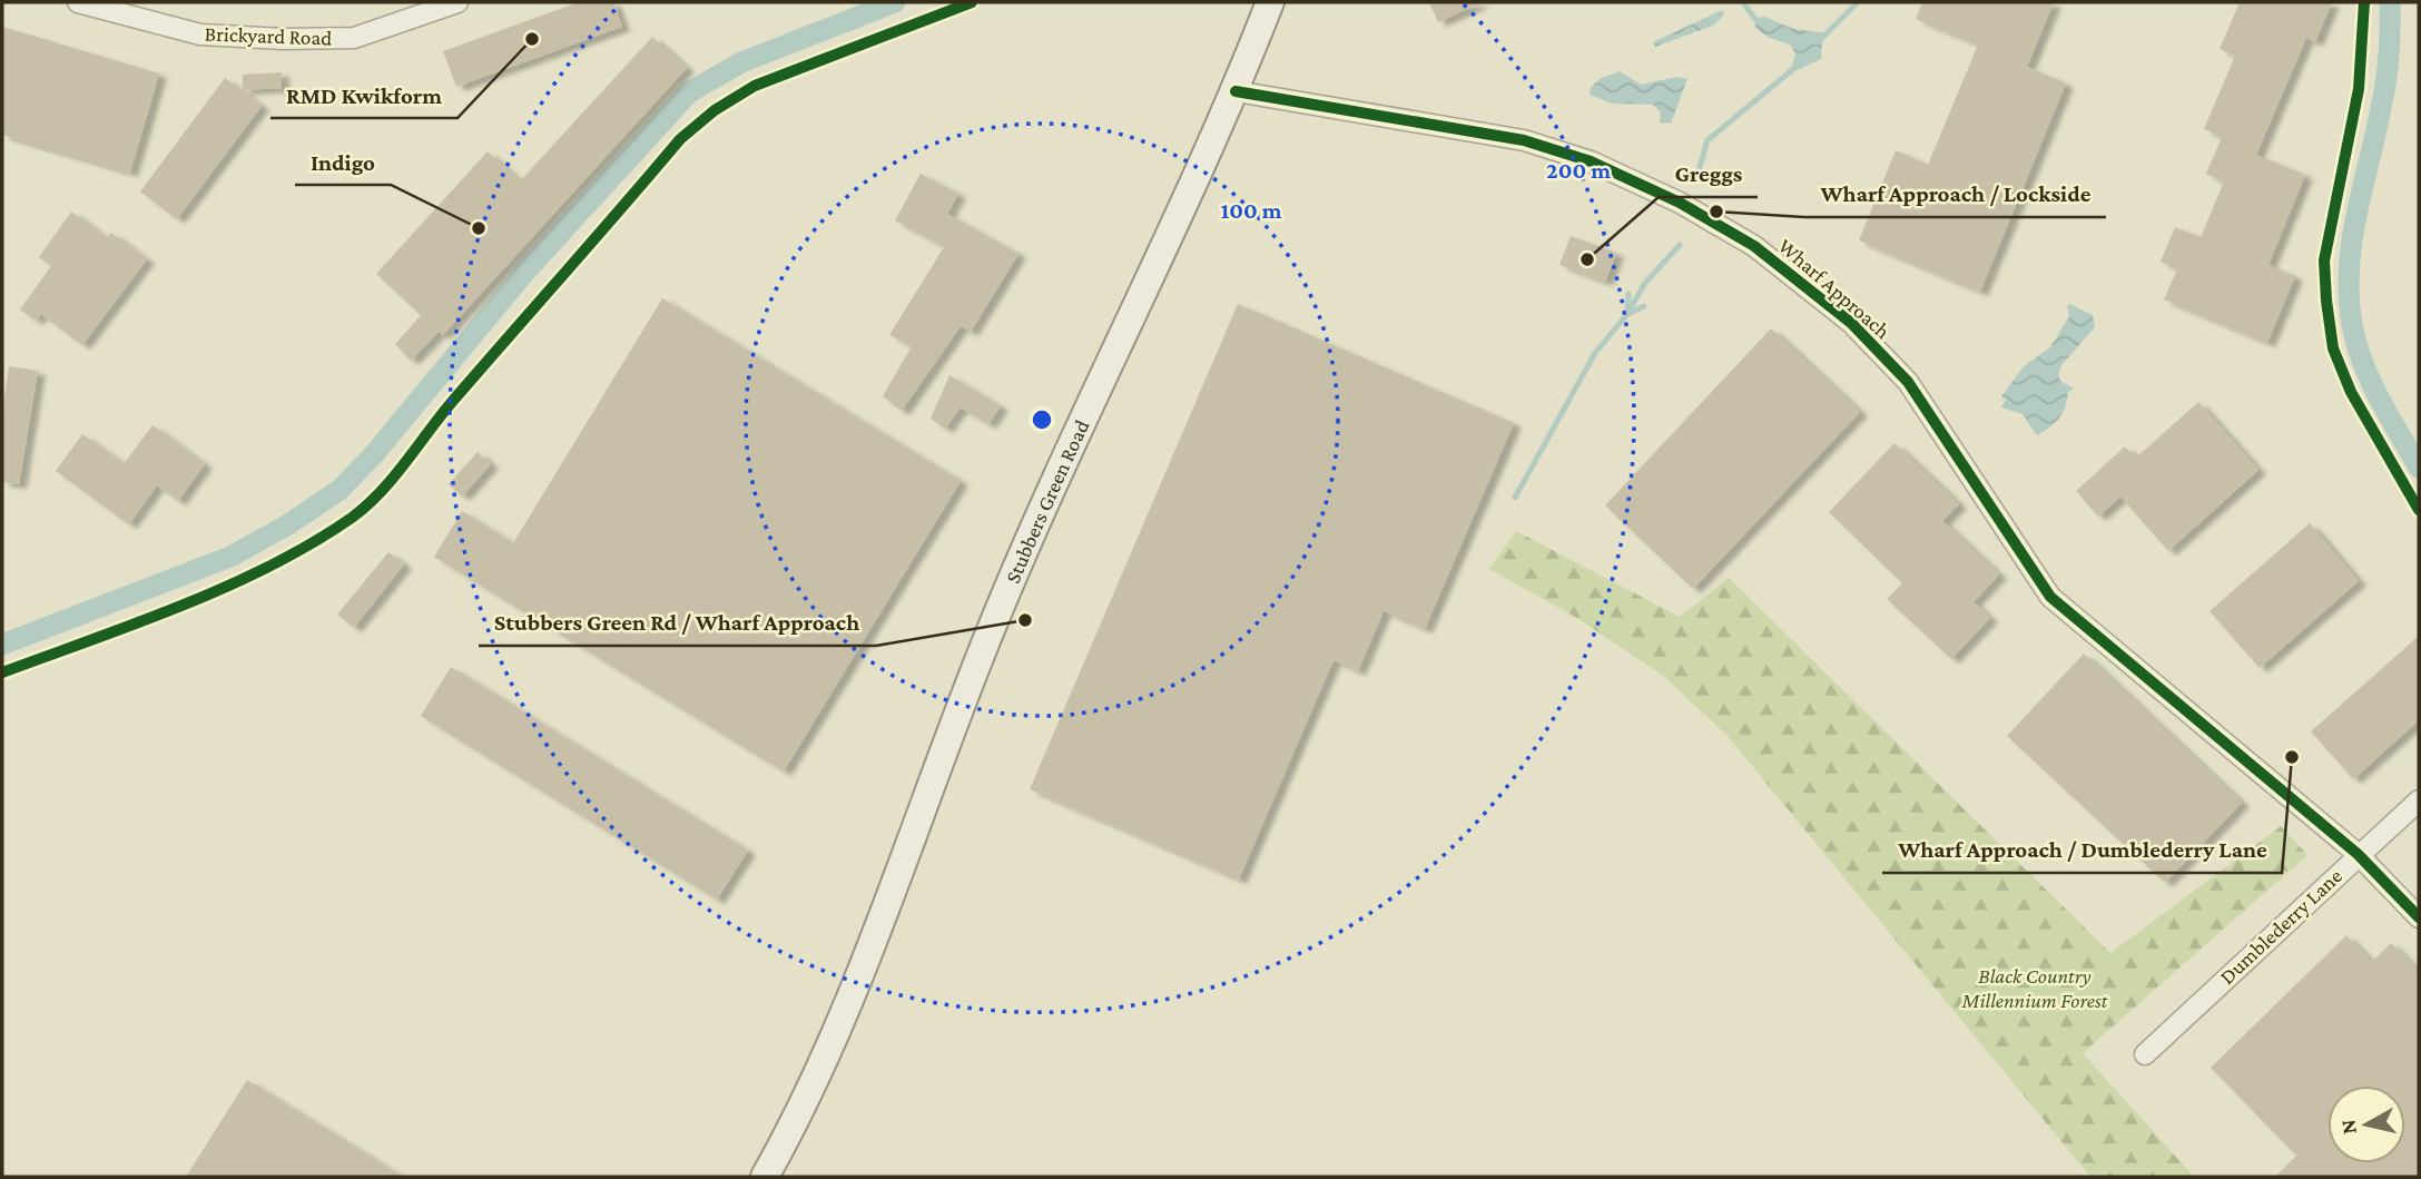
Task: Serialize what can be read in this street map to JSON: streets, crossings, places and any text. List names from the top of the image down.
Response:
{
  "streets": {
    "street": [
      "Brickyard Road",
      "Wharf Approach",
      "Stubbers Green Road",
      "Dumblederry Lane"
    ]
  },
  "crossings": [
    ["Wharf Approach", "Stubbers Green Road"],
    ["Wharf Approach", "Dumblederry Lane"]
  ],
  "parks": ["Black Country Millennium Forest"],
  "places": [
    "RMD Kwikform",
    "Wharf Approach / Lockside",
    "Indigo",
    "Greggs",
    "Stubbers Green Rd / Wharf Approach",
    "Wharf Approach / Dumblederry Lane"
  ],
  "north": "left",
  "rings": ["200 m", "100 m"]
}
